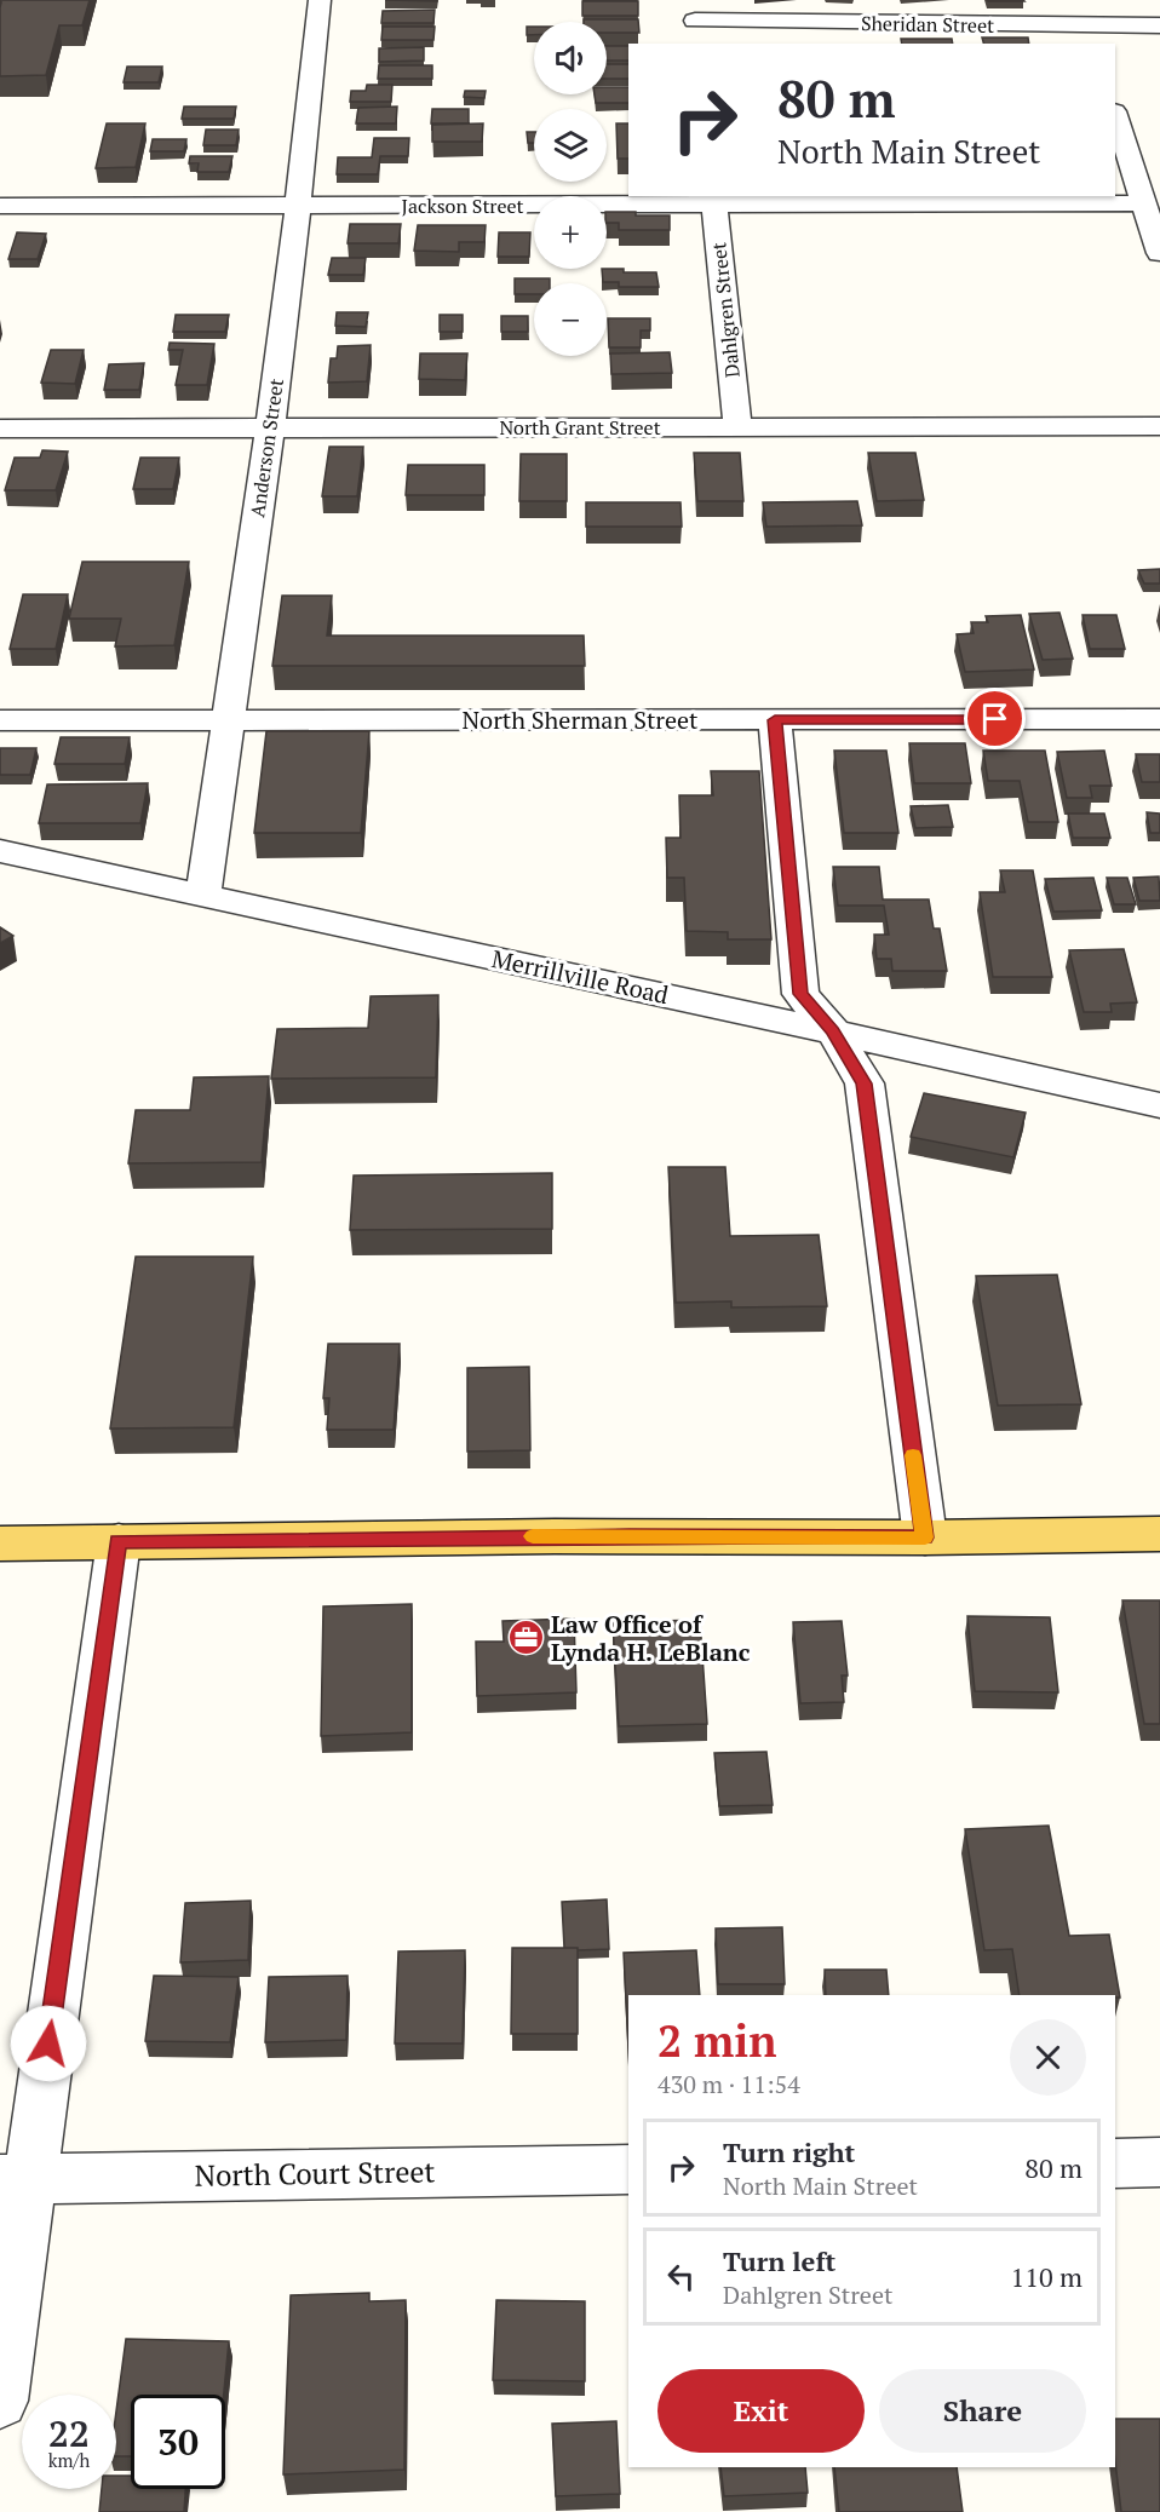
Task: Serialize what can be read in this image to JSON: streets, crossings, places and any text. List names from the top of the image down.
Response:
{
  "streets": {
    "street": [
      "Sheridan Street",
      "Jackson Street",
      "Dahlgren Street",
      "North Grant Street",
      "Anderson Street",
      "North Sherman Street",
      "Merrillville Road",
      "North Court Street"
    ]
  },
  "crossings": [
    ["Jackson Street", "Dahlgren Street"],
    ["Jackson Street", "Anderson Street"],
    ["Dahlgren Street", "North Grant Street"],
    ["North Grant Street", "Anderson Street"],
    ["Anderson Street", "North Sherman Street"],
    ["Anderson Street", "Merrillville Road"]
  ],
  "places": {
    "office": ["Law Office of Lynda H. LeBlanc"]
  },
  "page": {
    "map_buttons": ["+", "−"],
    "turn": ["80 m", "North Main Street"],
    "heading": ["2 min", "430 m · 11:54"],
    "list": [
      {
        "name": "Turn right",
        "note": "North Main Street",
        "value": "80 m"
      },
      {
        "name": "Turn left",
        "note": "Dahlgren Street",
        "value": "110 m"
      }
    ],
    "buttons": ["Exit", "Share"],
    "speed": "22 km/h",
    "limit": "30"
  }
}
